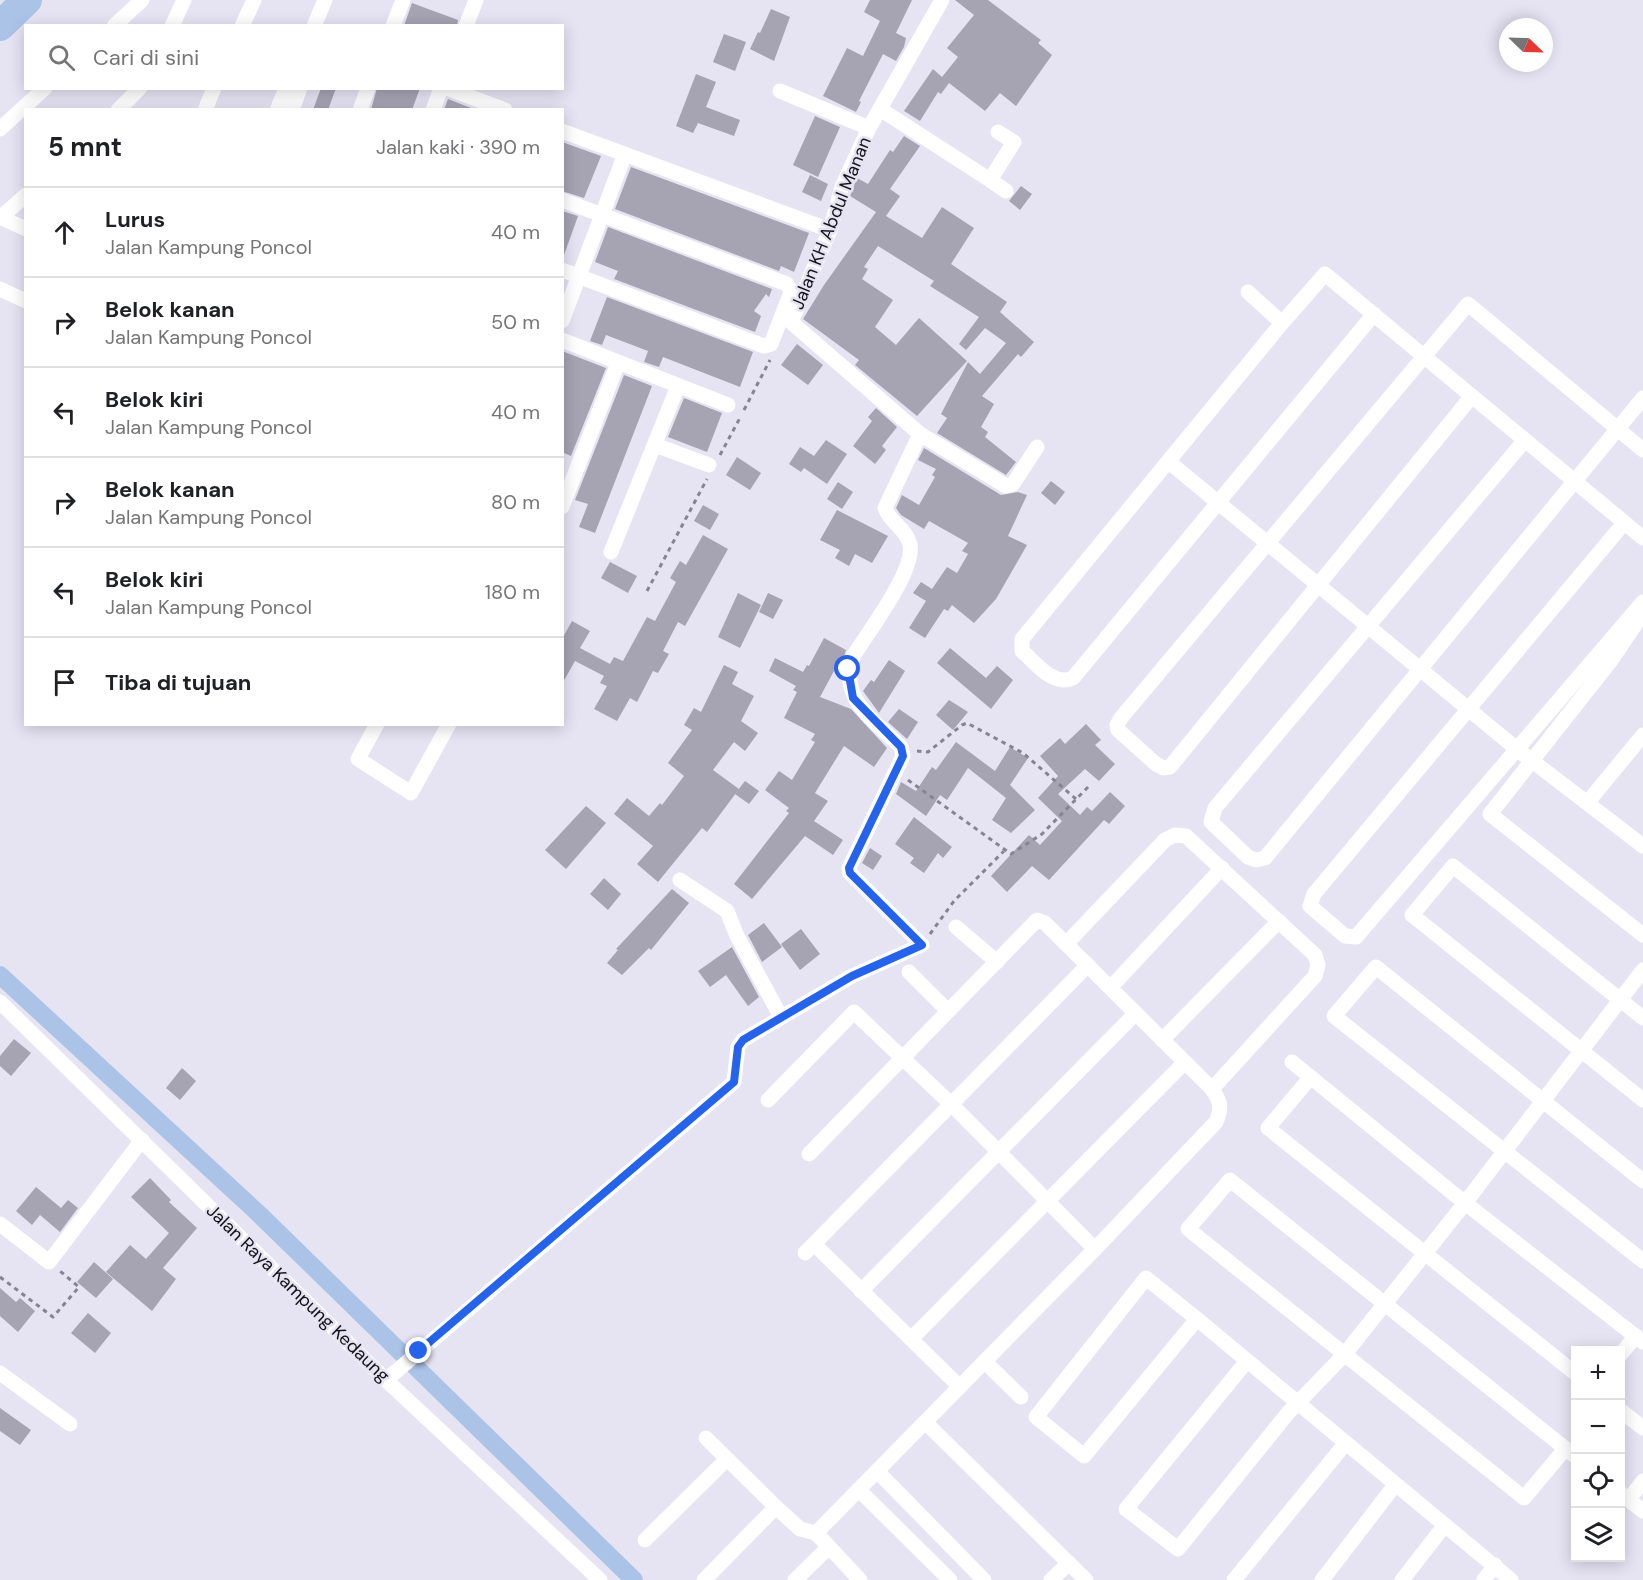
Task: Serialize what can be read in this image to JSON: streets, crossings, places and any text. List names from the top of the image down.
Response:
{
  "streets": {
    "street": ["Jalan KH Abdul Manan", "Jalan Raya Kampung Kedaung"]
  },
  "north": "bottom right",
  "page": {
    "search": "Cari di sini",
    "heading": ["5 mnt", "Jalan kaki · 390 m"],
    "list": [
      ["Lurus", "Jalan Kampung Poncol", "40 m"],
      ["Belok kanan", "Jalan Kampung Poncol", "50 m"],
      ["Belok kiri", "Jalan Kampung Poncol", "40 m"],
      ["Belok kanan", "Jalan Kampung Poncol", "80 m"],
      ["Belok kiri", "Jalan Kampung Poncol", "180 m"],
      "Tiba di tujuan"
    ],
    "map_buttons": ["+", "−"]
  }
}
